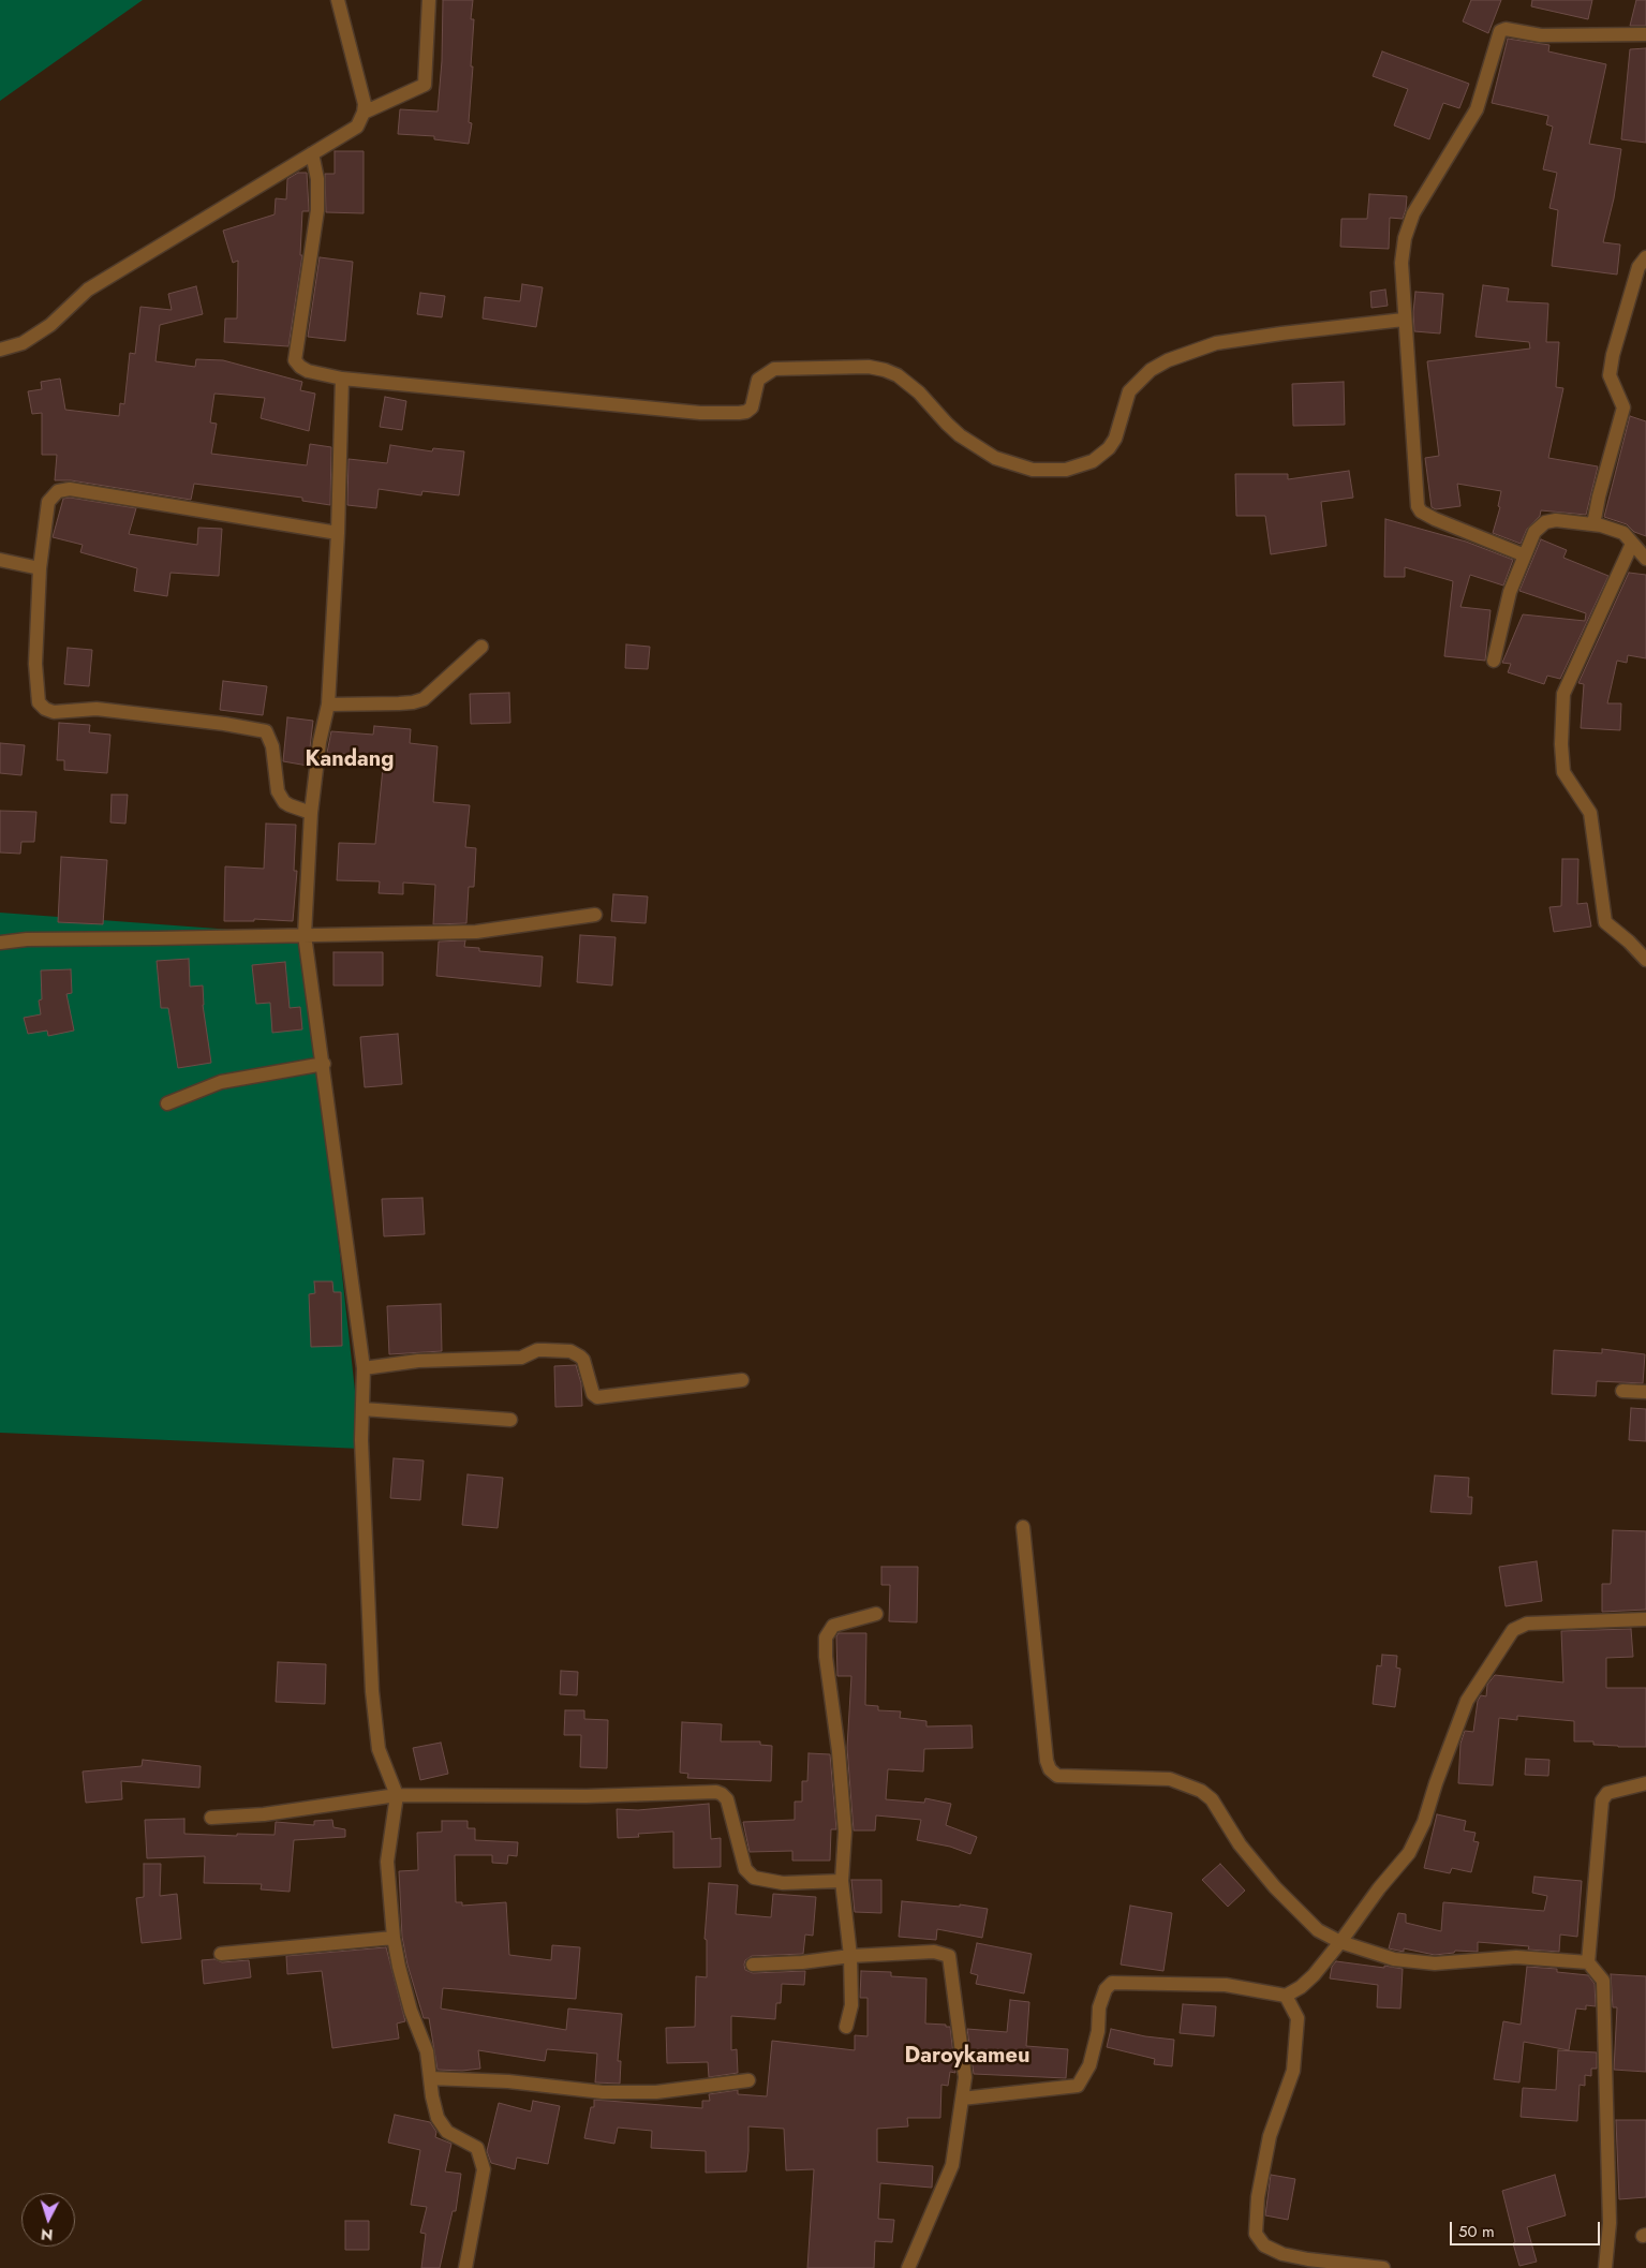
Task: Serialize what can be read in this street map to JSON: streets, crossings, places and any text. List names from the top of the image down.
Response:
{
  "districts": ["Kandang", "Daroykameu"],
  "scale_bar": "50 m",
  "north": "bottom"
}
